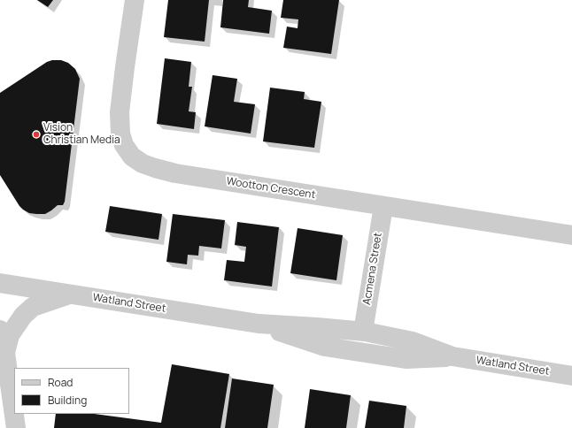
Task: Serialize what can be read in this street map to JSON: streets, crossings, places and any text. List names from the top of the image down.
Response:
{
  "streets": {
    "street": ["Wootton Crescent", "Acmena Street", "Watland Street"]
  },
  "crossings": [
    ["Wootton Crescent", "Acmena Street"],
    ["Acmena Street", "Watland Street"]
  ],
  "places": ["Vision Christian Media"],
  "legend": ["Road", "Building"]
}
